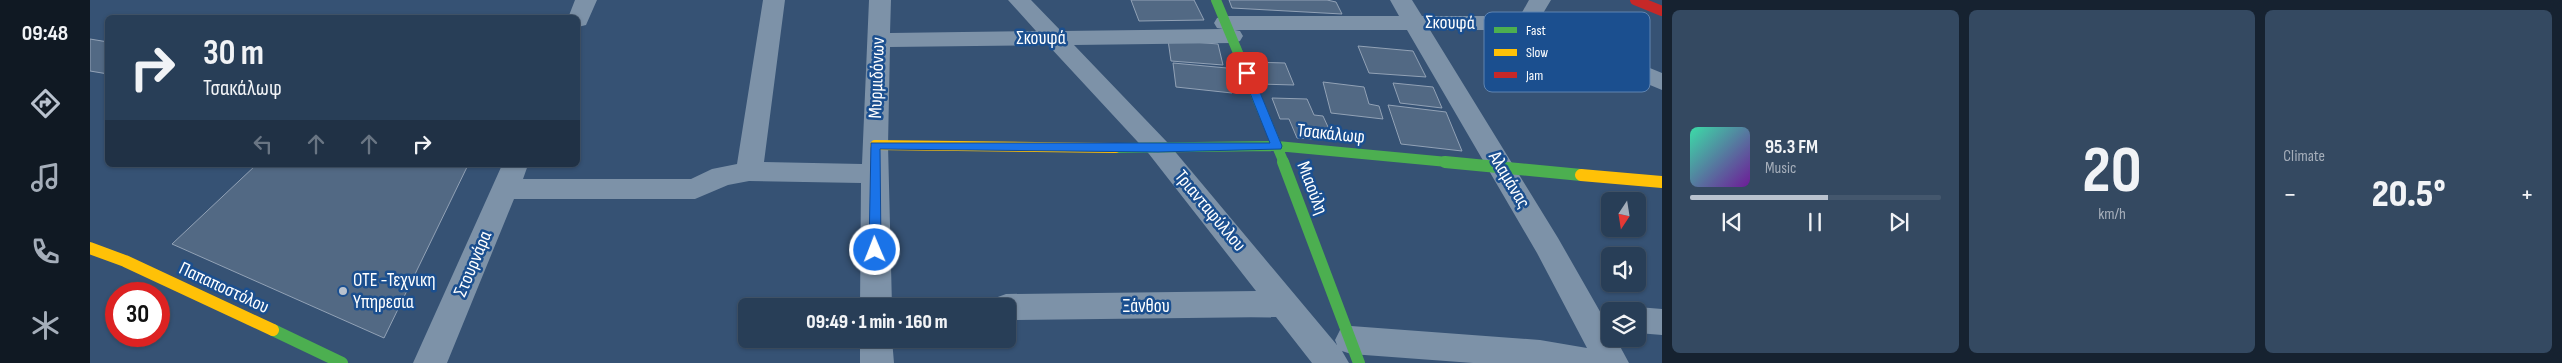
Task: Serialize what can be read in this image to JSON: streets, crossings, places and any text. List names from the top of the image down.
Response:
{
  "streets": {
    "street": [
      "Σκουφά",
      "Μυρμιδόνων",
      "Τσακάλωφ",
      "Αλαμάνας",
      "Μιαούλη",
      "Τριανταφύλλου",
      "Στουρνάρα",
      "Παπαποστόλου",
      "Ξάνθου"
    ]
  },
  "crossings": [
    ["Σκουφά", "Μυρμιδόνων"],
    ["Σκουφά", "Αλαμάνας"],
    ["Σκουφά", "Μιαούλη"],
    ["Σκουφά", "Τριανταφύλλου"],
    ["Μυρμιδόνων", "Τσακάλωφ"],
    ["Τσακάλωφ", "Αλαμάνας"],
    ["Τσακάλωφ", "Μιαούλη"],
    ["Τσακάλωφ", "Τριανταφύλλου"],
    ["Μιαούλη", "Τριανταφύλλου"],
    ["Τριανταφύλλου", "Ξάνθου"]
  ],
  "places": ["ΟΤΕ -Τεχνικη Υπηρεσια"],
  "legend": ["Fast", "Slow", "Jam"],
  "north": "bottom",
  "page": {
    "tabs": "09:48",
    "tile": [
      ["20", "km/h"],
      "Climate"
    ],
    "turn": ["30 m", "Τσακάλωφ"],
    "song": ["95.3 FM", "Music"],
    "heat": ["−", "20.5°", "+"],
    "limit": "30",
    "trip": "09:49 · 1 min · 160 m"
  }
}
